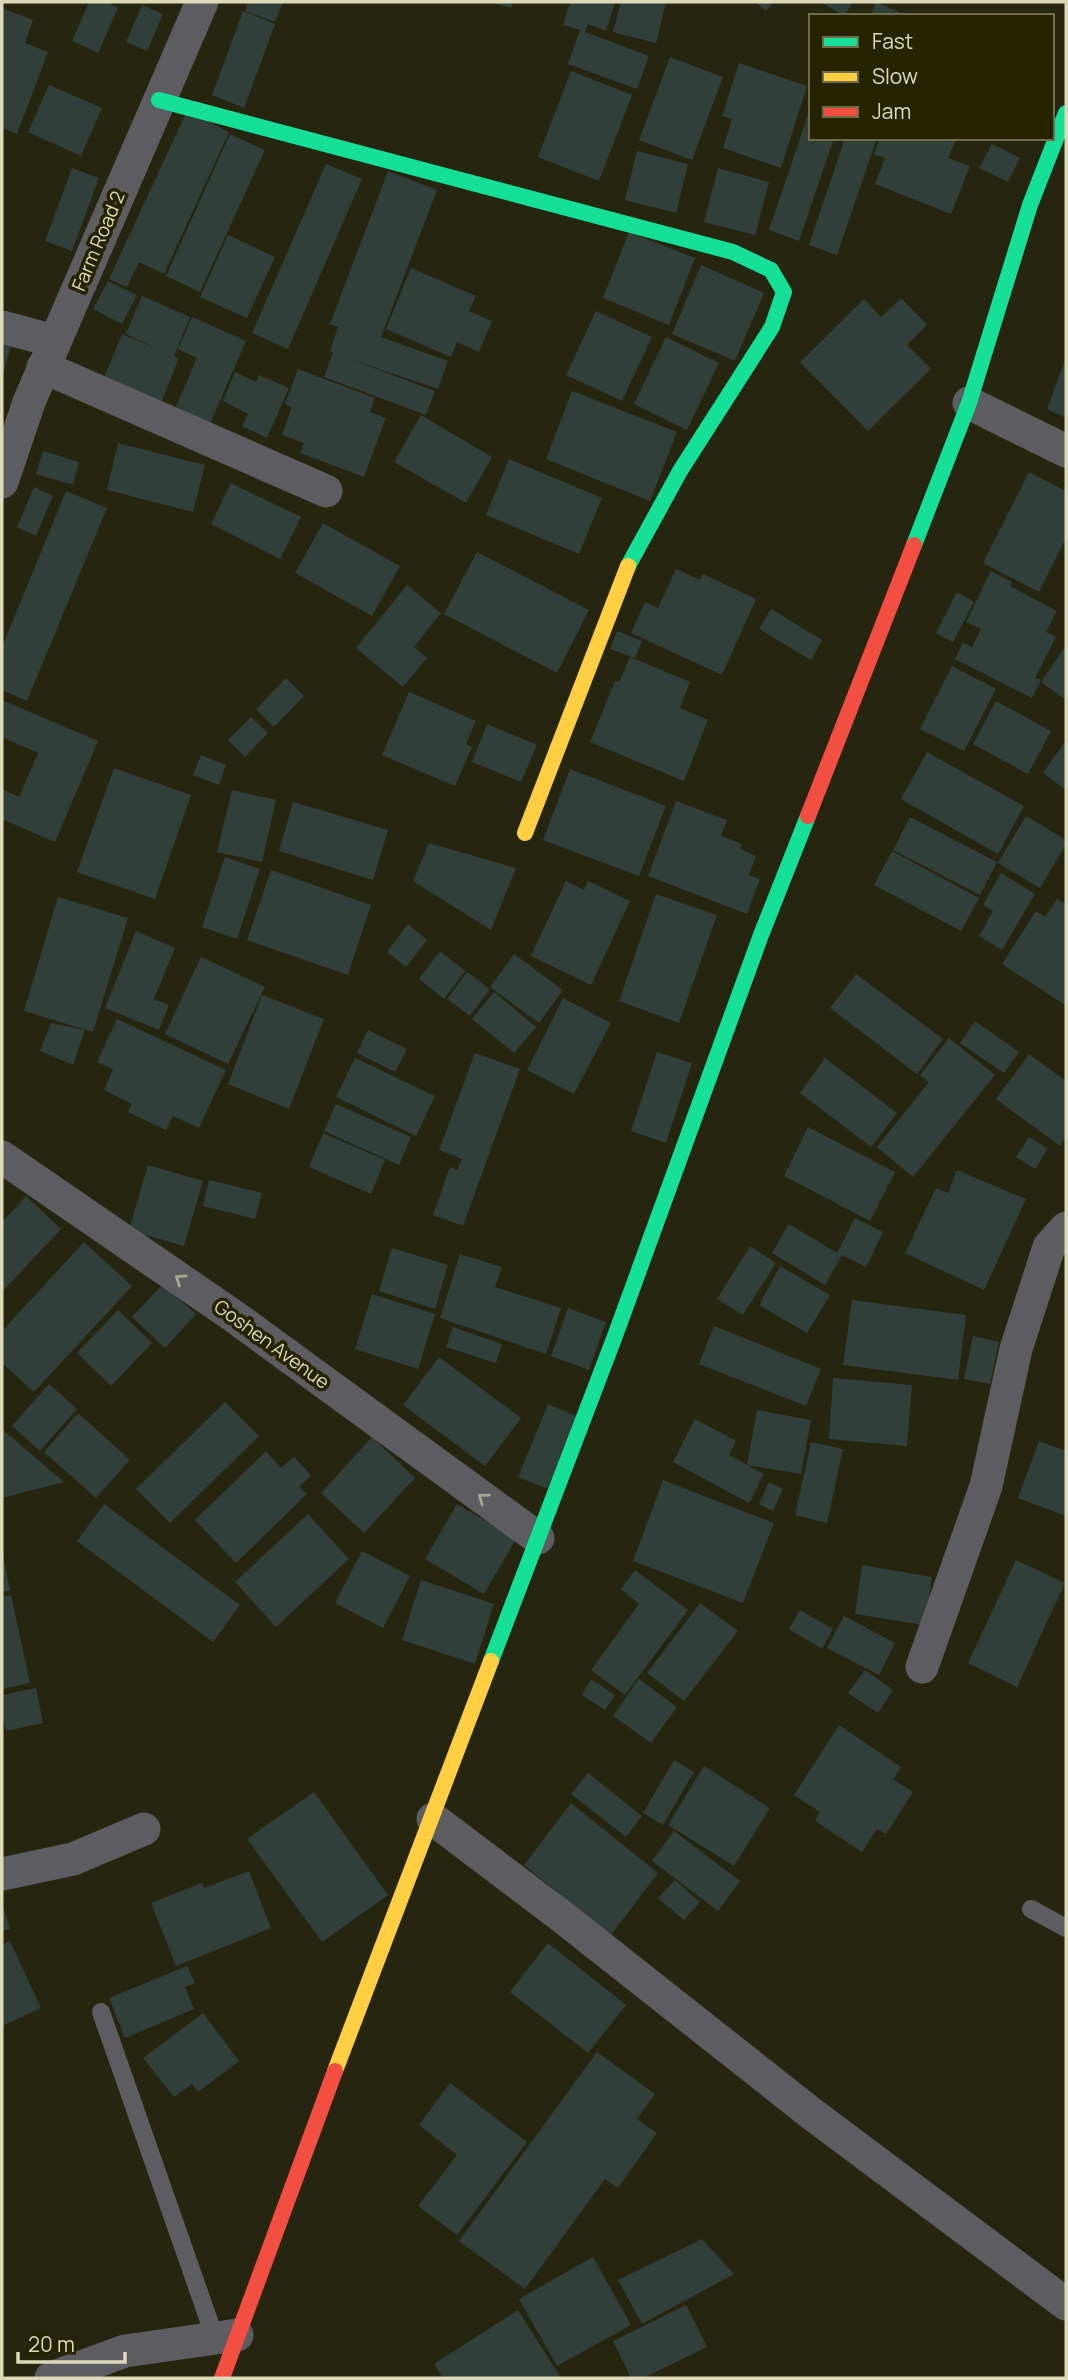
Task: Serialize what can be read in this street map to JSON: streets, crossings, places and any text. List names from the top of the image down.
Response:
{
  "streets": {
    "street": ["Farm Road 2", "Goshen Avenue"]
  },
  "one_way": ["Goshen Avenue"],
  "legend": ["Fast", "Slow", "Jam"],
  "scale_bar": "20 m"
}
